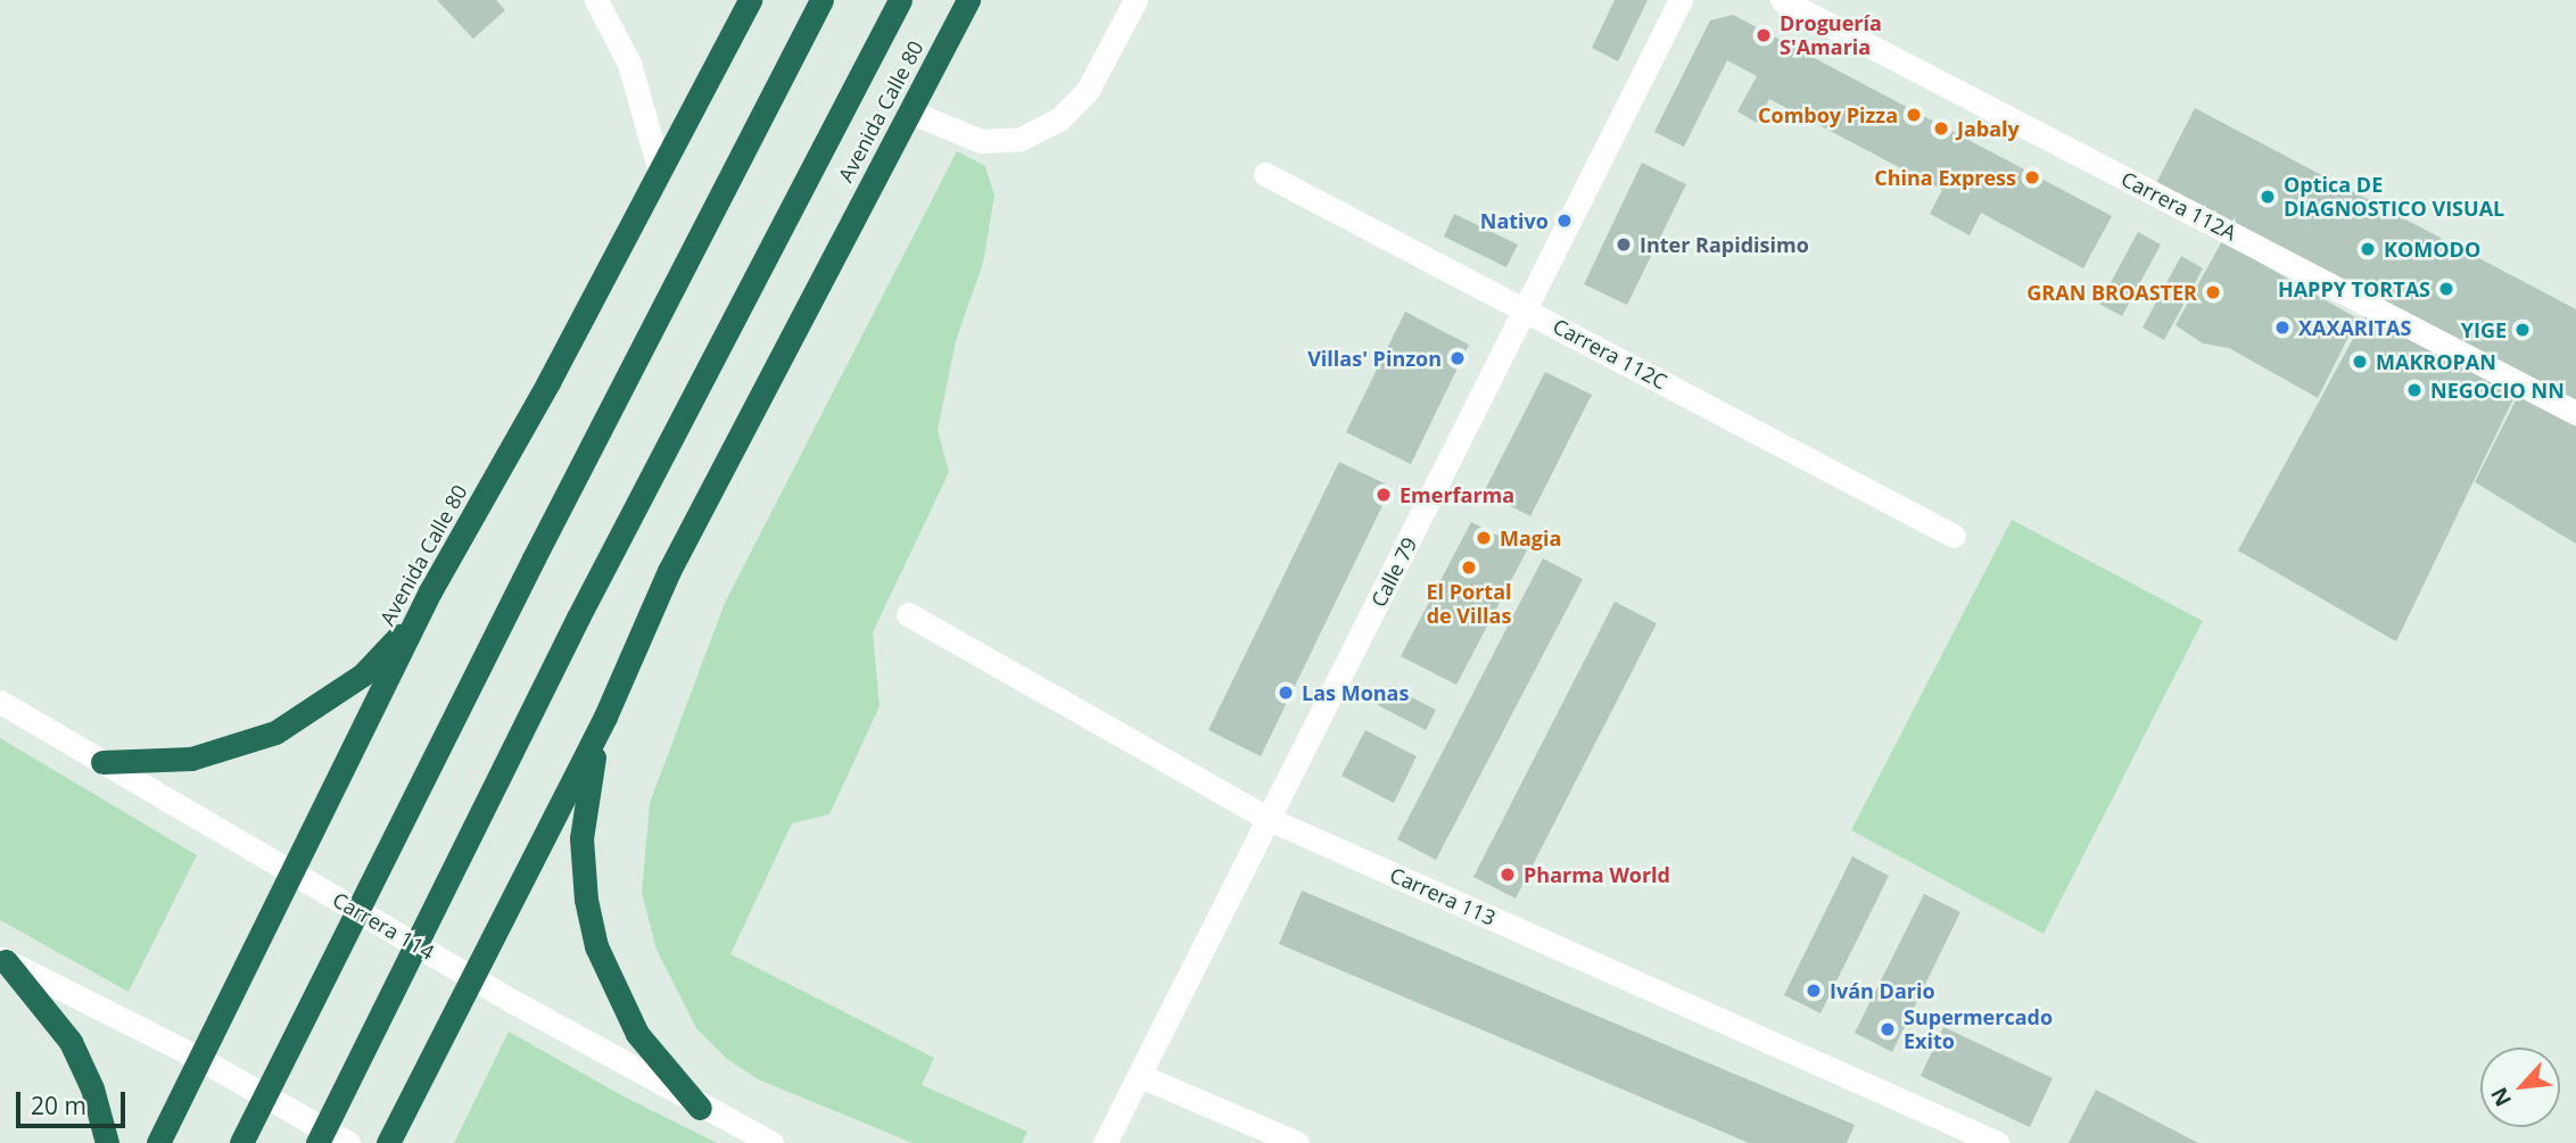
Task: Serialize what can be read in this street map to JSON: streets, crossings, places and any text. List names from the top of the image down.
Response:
{
  "streets": {
    "highway": ["Avenida Calle 80"],
    "street": [
      "Carrera 112A",
      "Carrera 112C",
      "Calle 79",
      "Carrera 113",
      "Carrera 114"
    ]
  },
  "crossings": [
    ["Avenida Calle 80", "Carrera 114"],
    ["Carrera 112C", "Calle 79"],
    ["Calle 79", "Carrera 113"]
  ],
  "places": [
    "Droguería S'Amaria",
    "Comboy Pizza",
    "Jabaly",
    "China Express",
    "Optica DE DIAGNOSTICO VISUAL",
    "Nativo",
    "Inter Rapidisimo",
    "KOMODO",
    "HAPPY TORTAS",
    "GRAN BROASTER",
    "XAXARITAS",
    "YIGE",
    "Villas' Pinzon",
    "MAKROPAN",
    "NEGOCIO NN",
    "Emerfarma",
    "Magia",
    "El Portal de Villas",
    "Las Monas",
    "Pharma World",
    "Iván Dario",
    "Supermercado Exito"
  ],
  "scale_bar": "20 m",
  "north": "bottom left"
}
